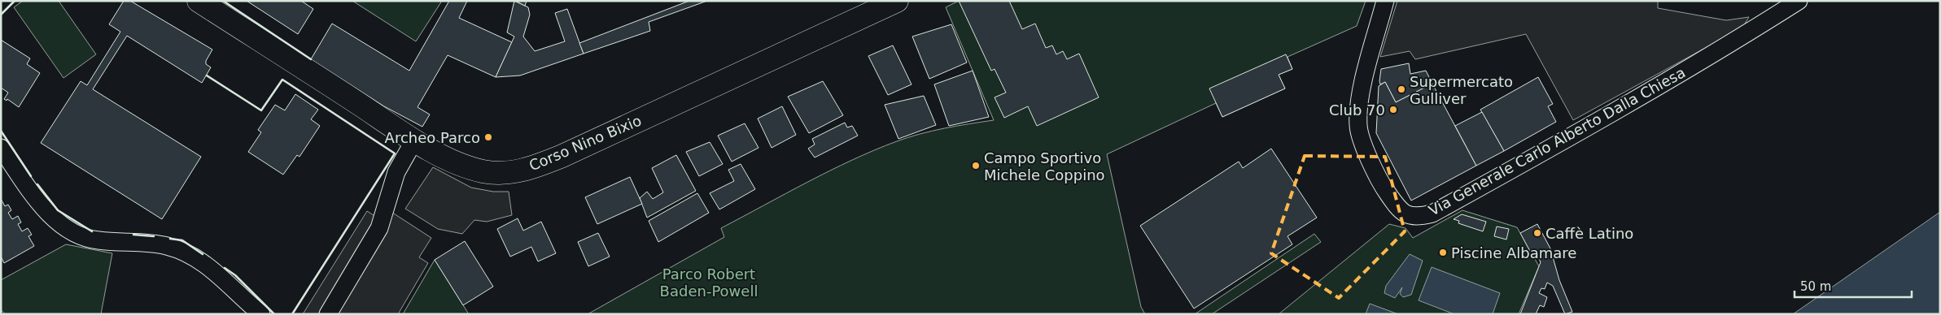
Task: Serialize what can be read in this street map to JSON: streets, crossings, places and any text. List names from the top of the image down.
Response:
{
  "streets": {
    "main road": ["Corso Nino Bixio"],
    "street": ["Via Generale Carlo Alberto Dalla Chiesa"]
  },
  "parks": ["Parco Robert Baden-Powell"],
  "places": [
    "Supermercato Gulliver",
    "Club 70",
    "Archeo Parco",
    "Campo Sportivo Michele Coppino",
    "Caffè Latino",
    "Piscine Albamare"
  ],
  "scale_bar": "50 m"
}
